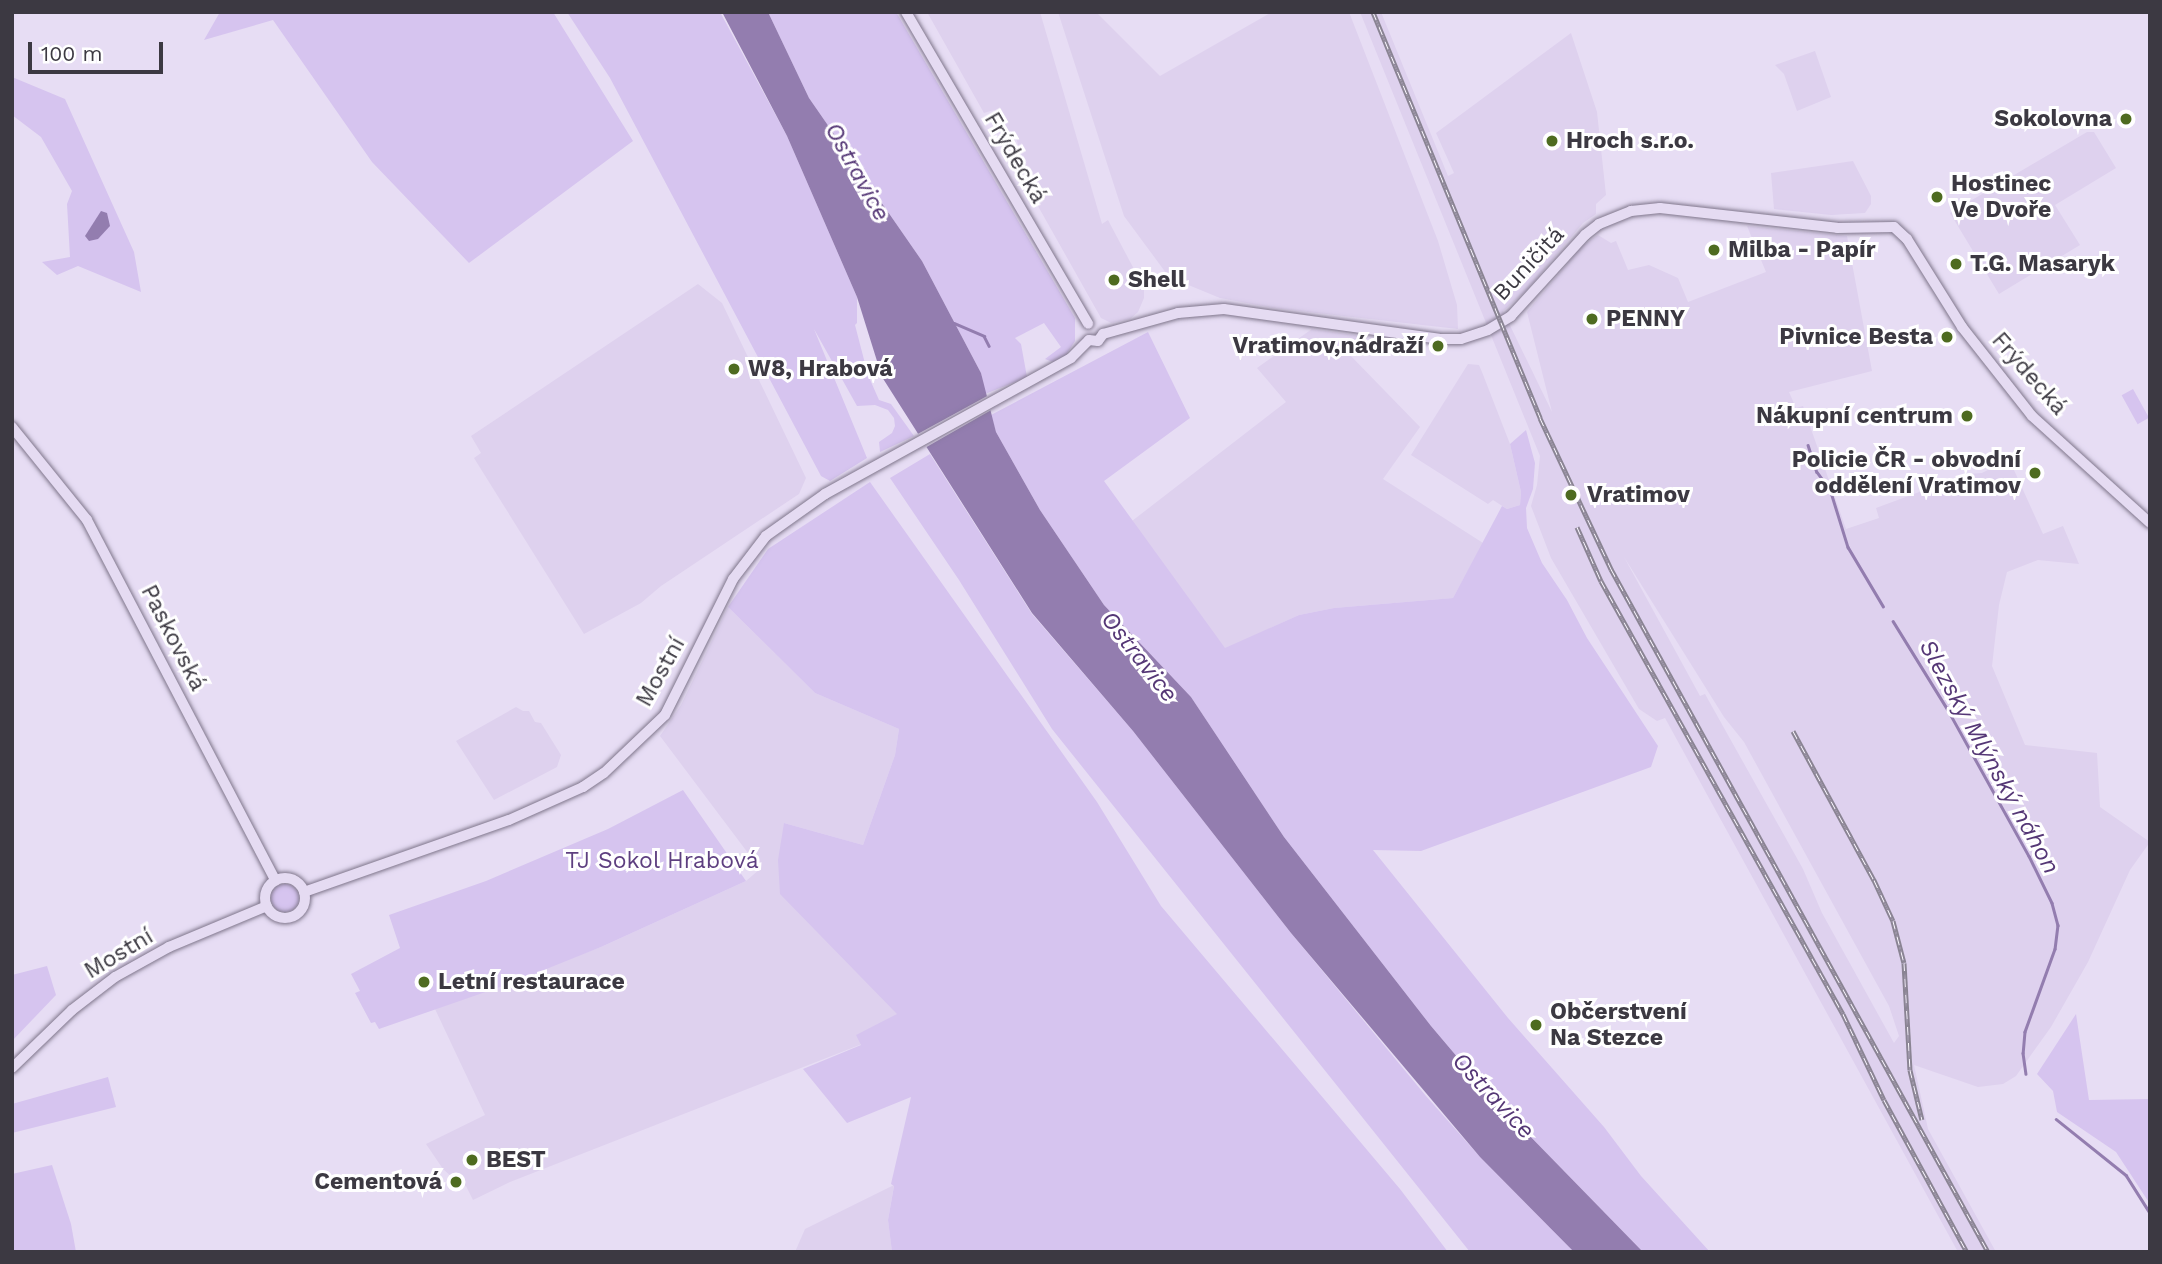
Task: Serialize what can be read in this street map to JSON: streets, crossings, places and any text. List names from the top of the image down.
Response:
{
  "streets": {
    "main road": [
      "Frýdecká",
      "Buničitá",
      "Paskovská",
      "Mostní"
    ]
  },
  "crossings": [
    ["Frýdecká", "Buničitá"],
    ["Frýdecká", "Mostní"],
    ["Buničitá", "Mostní"],
    ["Paskovská", "Mostní"]
  ],
  "water": ["Ostravice", "Slezský Mlýnský náhon"],
  "parks": ["TJ Sokol Hrabová"],
  "places": [
    "Sokolovna",
    "Hroch s.r.o.",
    "Hostinec Ve Dvoře",
    "Milba - Papír",
    "T.G. Masaryk",
    "Shell",
    "PENNY",
    "Pivnice Besta",
    "Vratimov,nádraží",
    "W8, Hrabová",
    "Nákupní centrum",
    "Policie ČR - obvodní oddělení Vratimov",
    "Vratimov",
    "Letní restaurace",
    "Občerstvení Na Stezce",
    "BEST",
    "Cementová"
  ],
  "scale_bar": "100 m"
}
